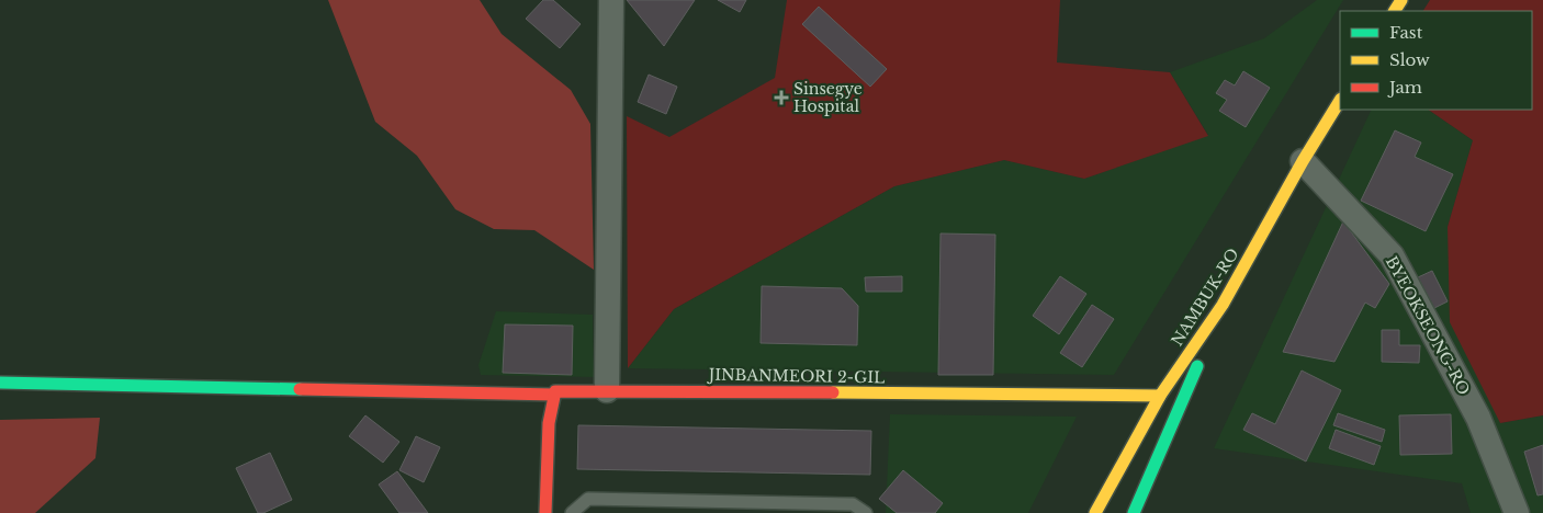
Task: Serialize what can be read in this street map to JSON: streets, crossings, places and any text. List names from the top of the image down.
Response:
{
  "streets": {
    "street": ["NAMBUK-RO", "BYEOKSEONG-RO", "JINBANMEORI 2-GIL"]
  },
  "crossings": [
    ["NAMBUK-RO", "BYEOKSEONG-RO"],
    ["NAMBUK-RO", "JINBANMEORI 2-GIL"]
  ],
  "places": {
    "health": ["Sinsegye Hospital"]
  },
  "legend": ["Fast", "Slow", "Jam"]
}
